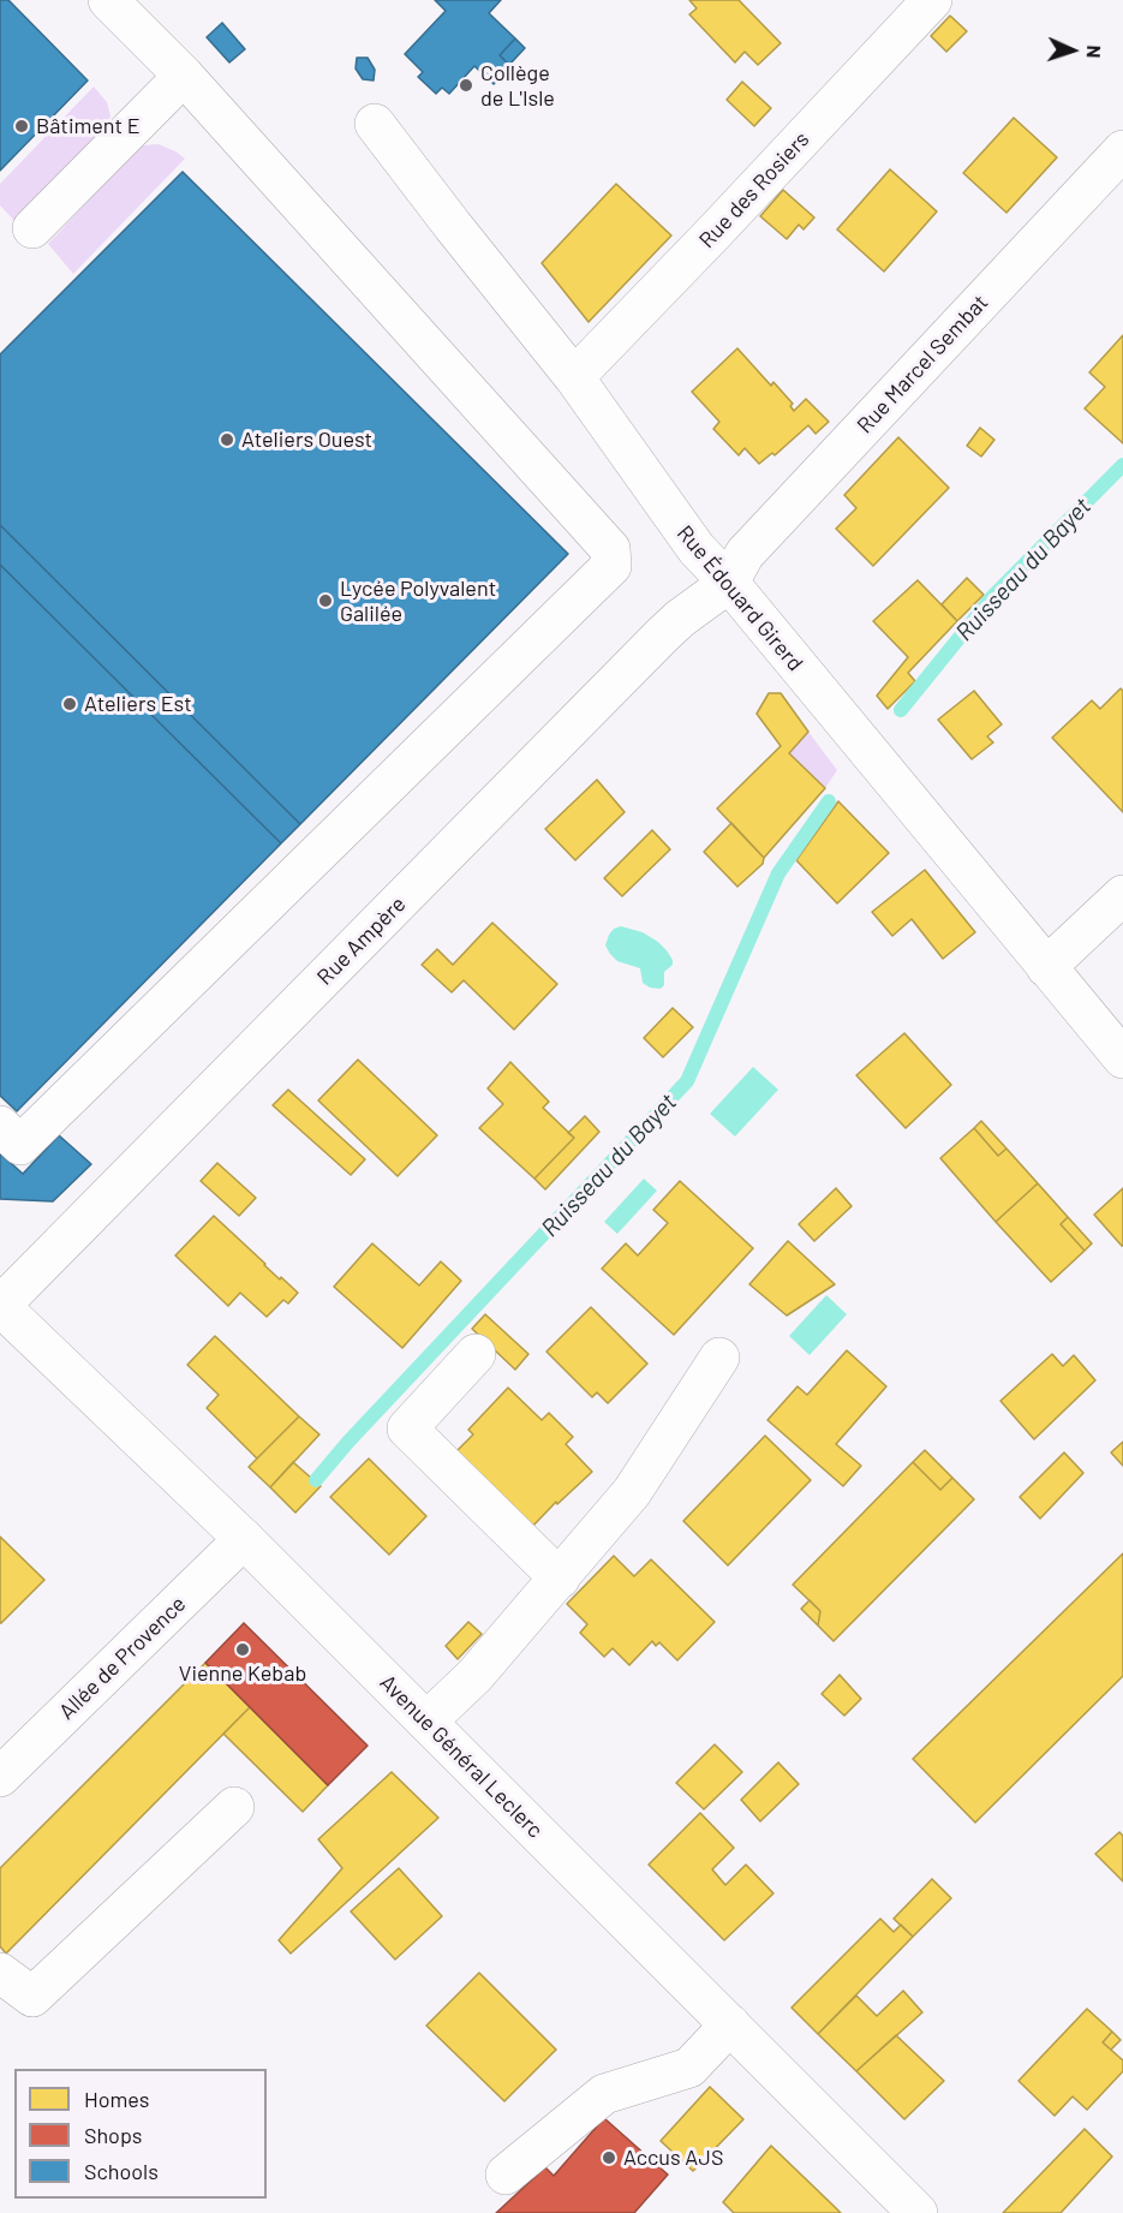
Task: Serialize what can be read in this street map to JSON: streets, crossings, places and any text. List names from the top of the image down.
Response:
{
  "streets": {
    "street": [
      "Rue des Rosiers",
      "Rue Marcel Sembat",
      "Rue Édouard Girerd",
      "Rue Ampère",
      "Allée de Provence",
      "Avenue Général Leclerc"
    ]
  },
  "crossings": [
    ["Rue des Rosiers", "Rue Édouard Girerd"],
    ["Rue Marcel Sembat", "Rue Édouard Girerd"],
    ["Rue Marcel Sembat", "Rue Ampère"],
    ["Rue Édouard Girerd", "Rue Ampère"],
    ["Rue Ampère", "Avenue Général Leclerc"],
    ["Allée de Provence", "Avenue Général Leclerc"]
  ],
  "water": ["Ruisseau du Bayet"],
  "places": [
    "Collège de L'Isle",
    "Bâtiment E",
    "Ateliers Ouest",
    "Lycée Polyvalent Galilée",
    "Ateliers Est",
    "Vienne Kebab",
    "Accus AJS"
  ],
  "legend": ["Homes", "Shops", "Schools"],
  "north": "right"
}
